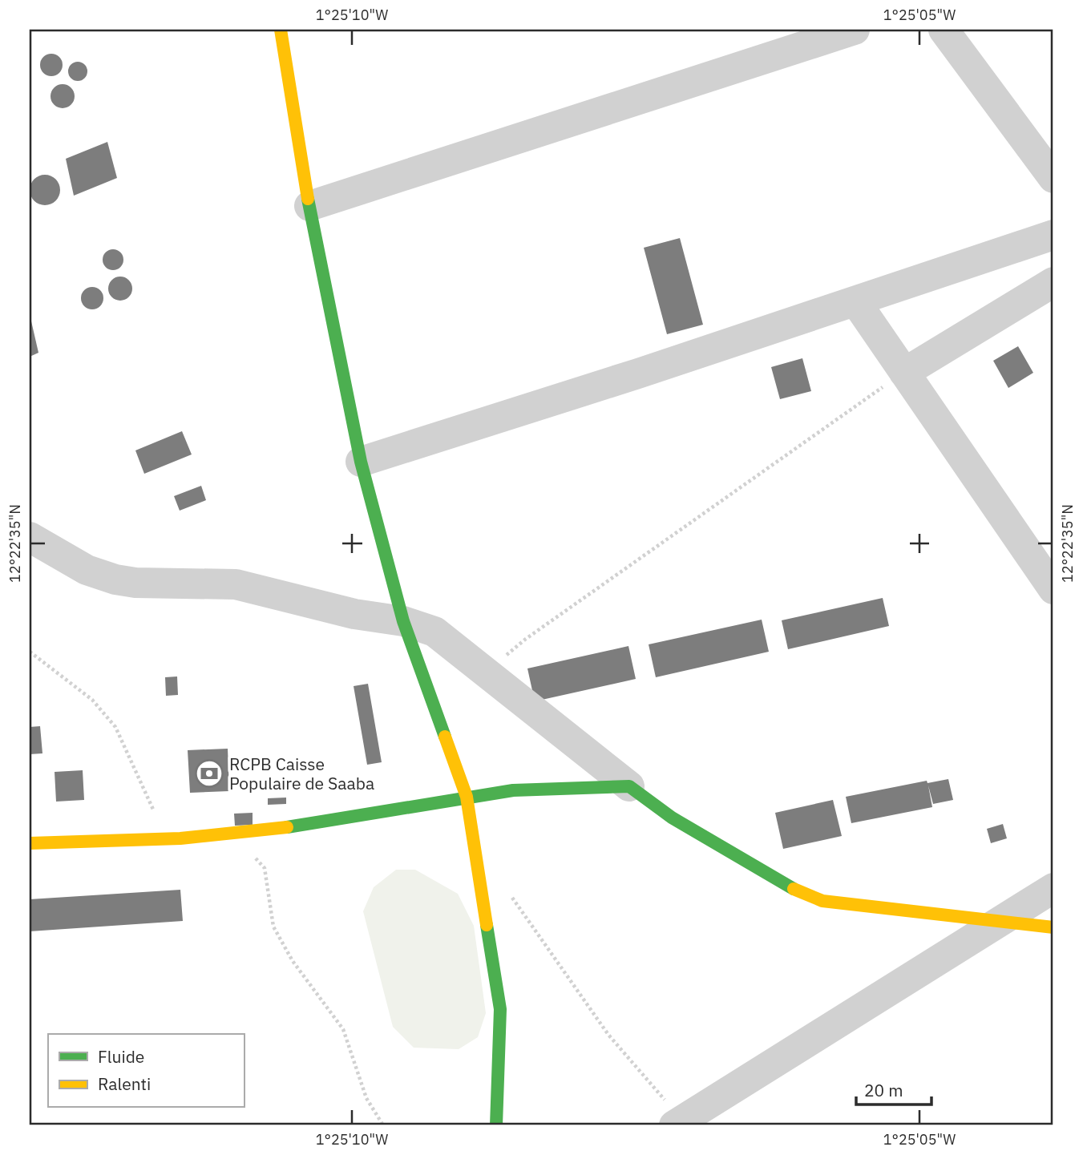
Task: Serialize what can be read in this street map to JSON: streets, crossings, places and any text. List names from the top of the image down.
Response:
{
  "places": {
    "bank": ["RCPB Caisse Populaire de Saaba"]
  },
  "legend": ["Fluide", "Ralenti"],
  "scale_bar": "20 m",
  "coordinates": ["1°25'10\"W", "1°25'05\"W", "12°22'35\"N"]
}
